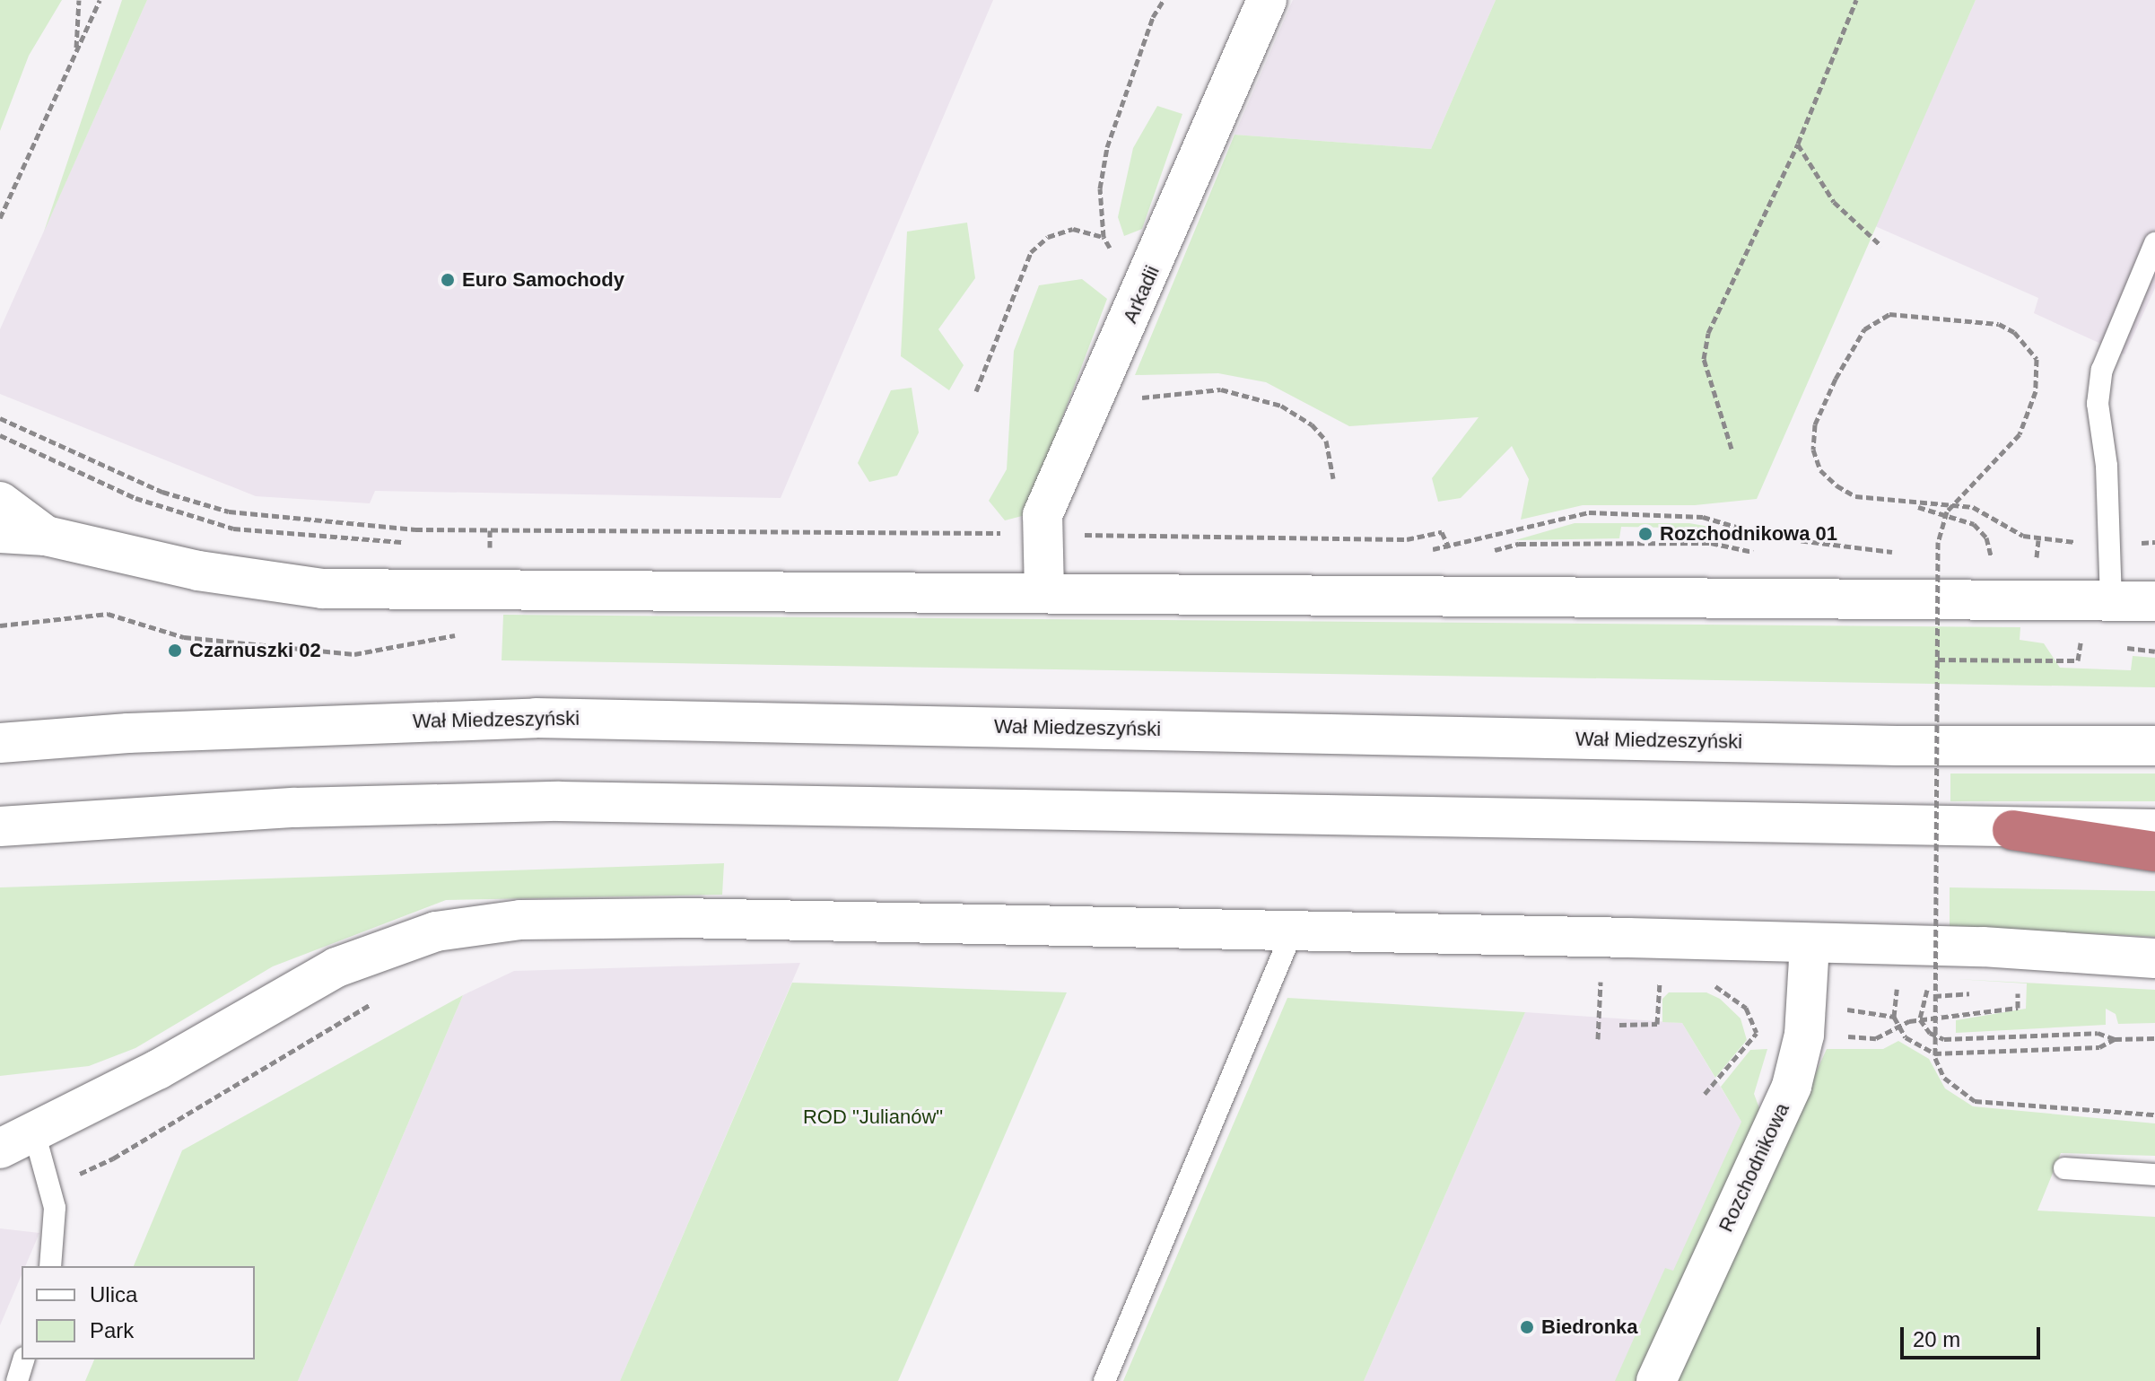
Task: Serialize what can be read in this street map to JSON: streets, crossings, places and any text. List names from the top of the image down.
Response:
{
  "streets": {
    "street": ["Arkadii", "Wał Miedzeszyński", "Rozchodnikowa"]
  },
  "parks": ["ROD \"Julianów\""],
  "places": [
    "Euro Samochody",
    "Rozchodnikowa 01",
    "Czarnuszki 02",
    "Biedronka"
  ],
  "legend": ["Ulica", "Park"],
  "scale_bar": "20 m"
}
